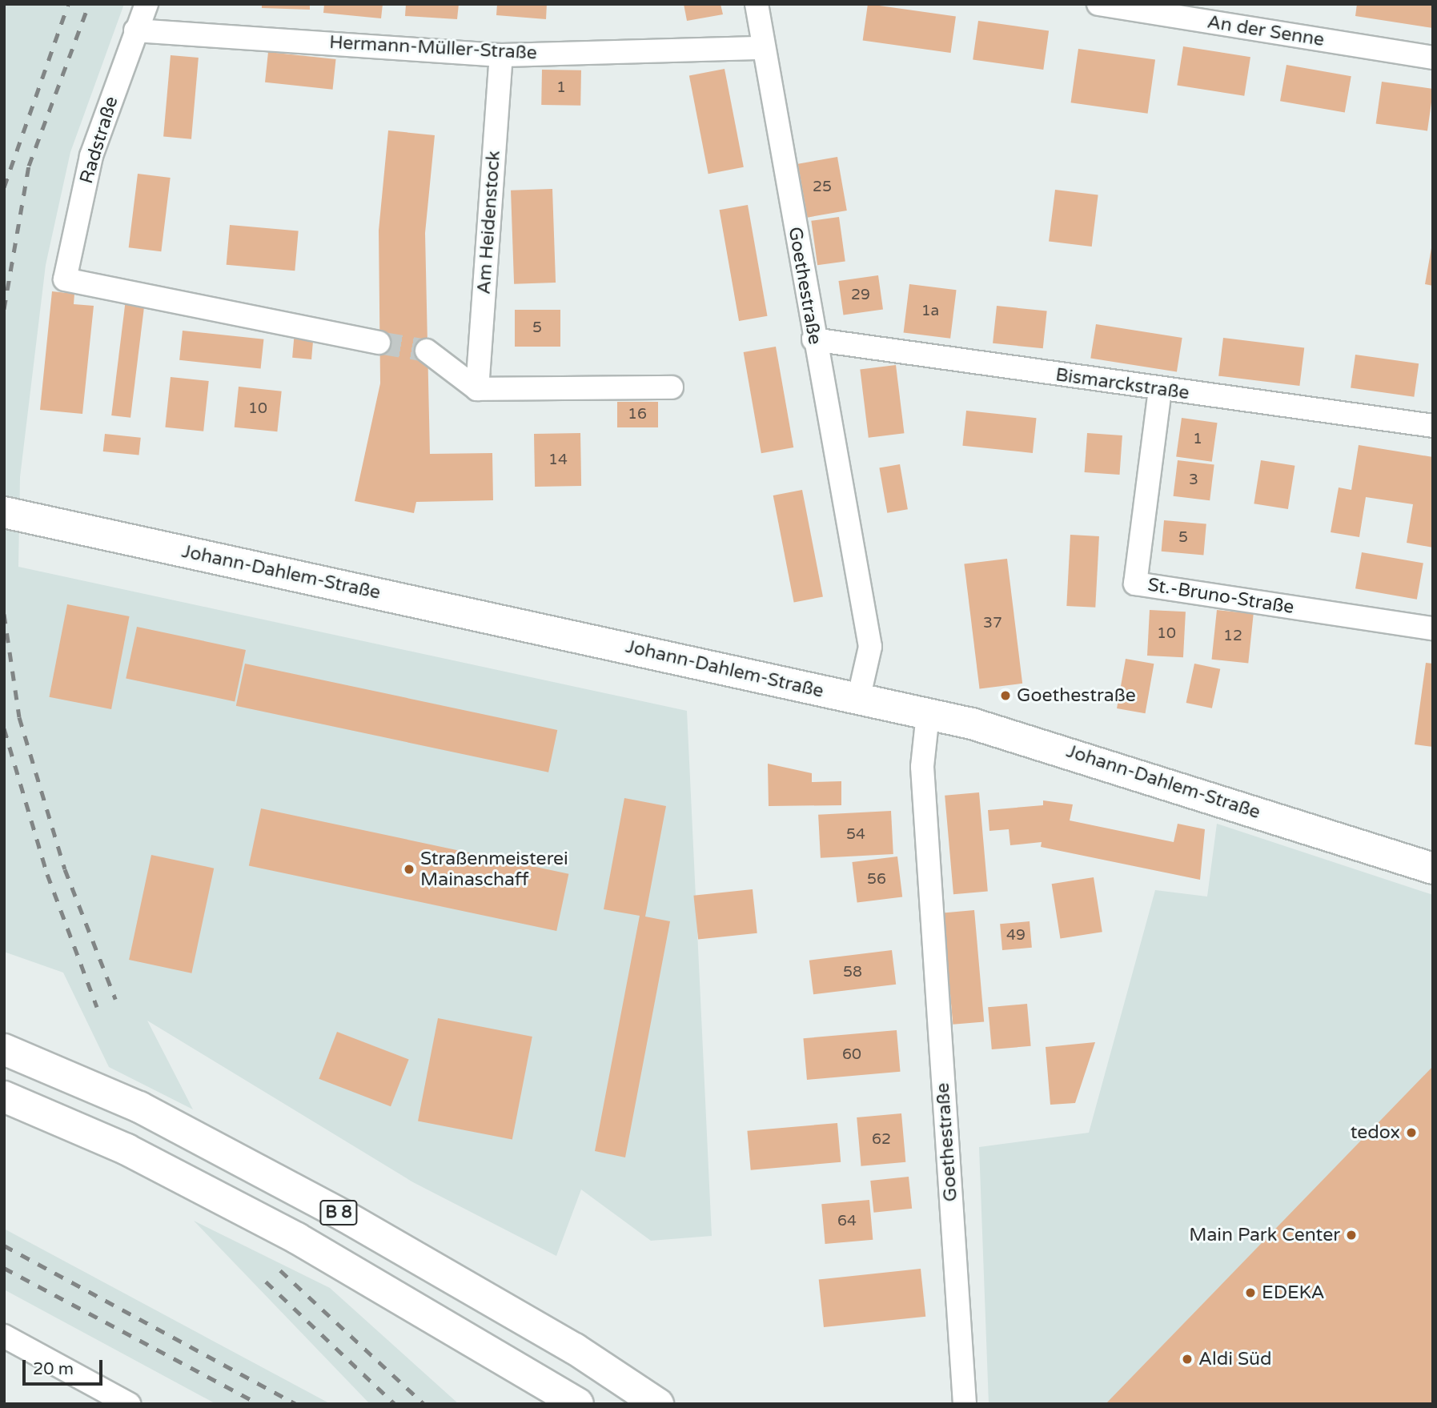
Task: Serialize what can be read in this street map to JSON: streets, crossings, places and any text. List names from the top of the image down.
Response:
{
  "streets": {
    "main road": ["Johann-Dahlem-Straße", "B 8"],
    "street": [
      "An der Senne",
      "Hermann-Müller-Straße",
      "Radstraße",
      "Am Heidenstock",
      "Goethestraße",
      "Bismarckstraße",
      "St.-Bruno-Straße"
    ]
  },
  "crossings": [
    ["Hermann-Müller-Straße", "Radstraße"],
    ["Hermann-Müller-Straße", "Am Heidenstock"],
    ["Hermann-Müller-Straße", "Goethestraße"],
    ["Goethestraße", "Bismarckstraße"],
    ["Goethestraße", "Johann-Dahlem-Straße"],
    ["Bismarckstraße", "St.-Bruno-Straße"]
  ],
  "places": [
    "Goethestraße",
    "Straßenmeisterei Mainaschaff",
    "tedox",
    "Main Park Center",
    "EDEKA",
    "Aldi Süd"
  ],
  "house_numbers": [
    "1",
    "25",
    "29",
    "1a",
    "5",
    "10",
    "16",
    "1",
    "14",
    "3",
    "5",
    "37",
    "10",
    "12",
    "54",
    "56",
    "49",
    "58",
    "60",
    "62",
    "64"
  ],
  "scale_bar": "20 m"
}
